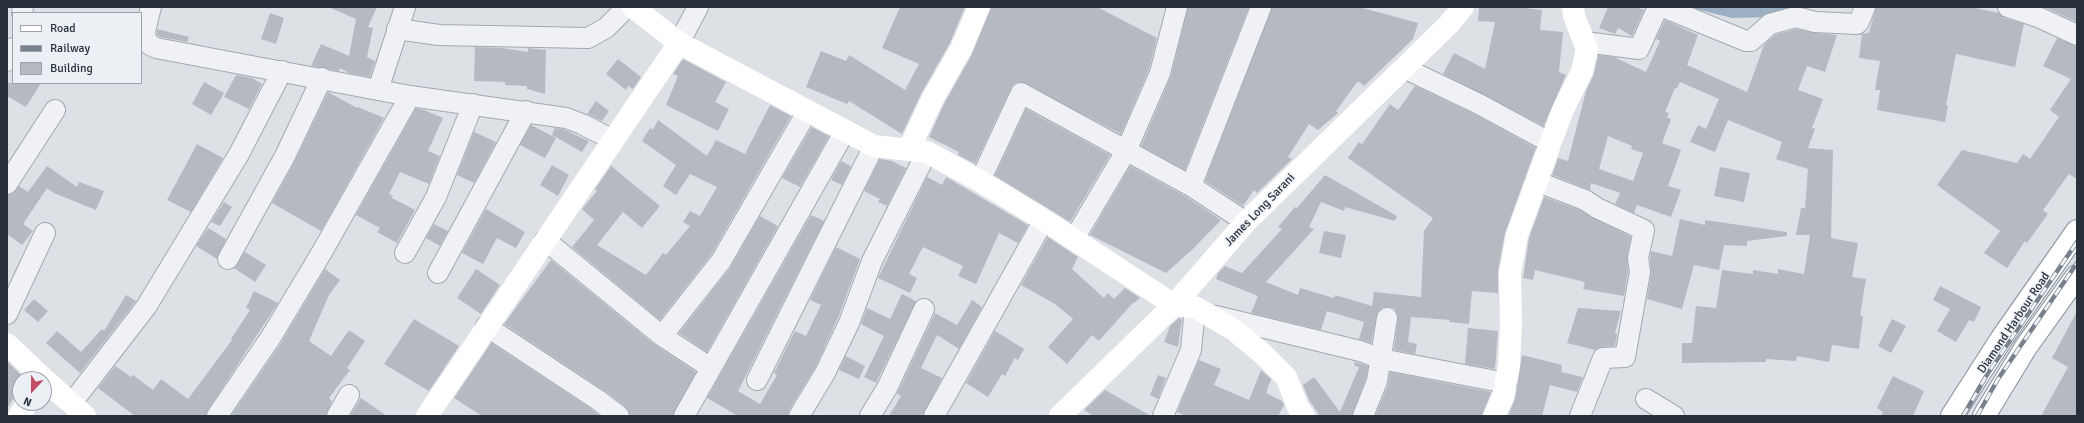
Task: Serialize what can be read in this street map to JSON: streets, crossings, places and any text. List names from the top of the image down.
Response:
{
  "streets": {
    "main road": ["James Long Sarani", "Diamond Harbour Road"]
  },
  "legend": ["Road", "Railway", "Building"],
  "north": "bottom"
}
